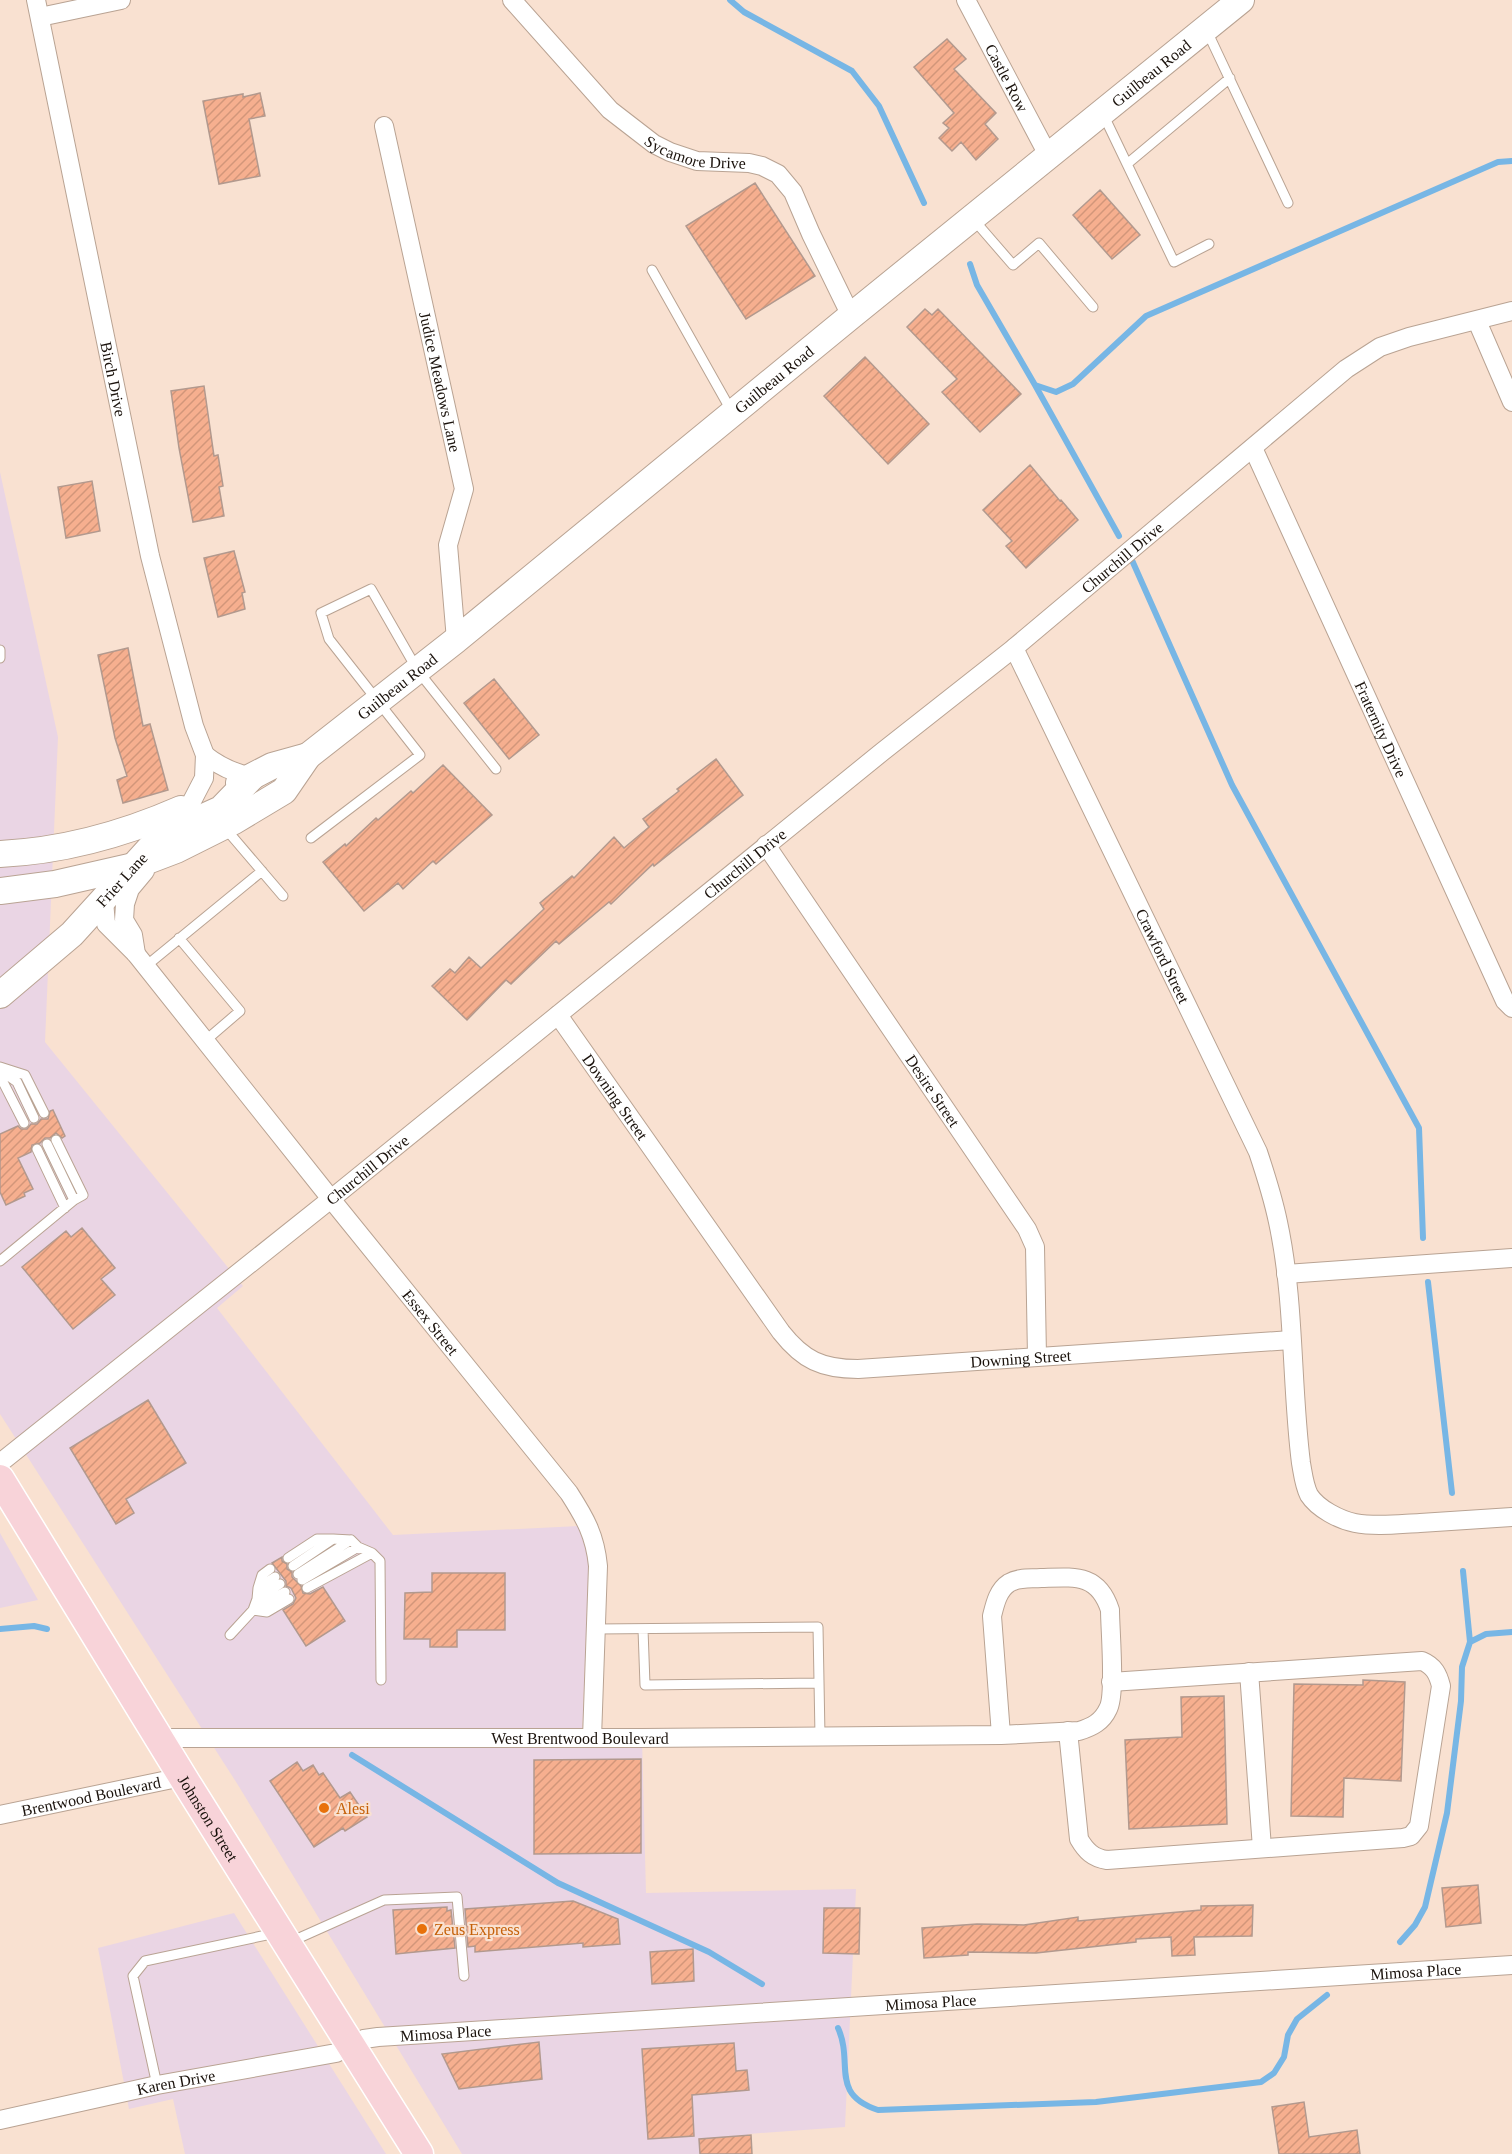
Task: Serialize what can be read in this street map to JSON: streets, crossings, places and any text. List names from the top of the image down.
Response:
{
  "streets": {
    "main road": ["Johnston Street"],
    "street": [
      "Guilbeau Road",
      "Castle Row",
      "Sycamore Drive",
      "Birch Drive",
      "Judice Meadows Lane",
      "Churchill Drive",
      "Fraternity Drive",
      "Frier Lane",
      "Crawford Street",
      "Desire Street",
      "Downing Street",
      "Essex Street",
      "West Brentwood Boulevard",
      "Brentwood Boulevard",
      "Mimosa Place",
      "Karen Drive"
    ]
  },
  "crossings": [
    ["Guilbeau Road", "Castle Row"],
    ["Guilbeau Road", "Sycamore Drive"],
    ["Guilbeau Road", "Birch Drive"],
    ["Guilbeau Road", "Judice Meadows Lane"],
    ["Guilbeau Road", "Frier Lane"],
    ["Guilbeau Road", "Essex Street"],
    ["Churchill Drive", "Fraternity Drive"],
    ["Churchill Drive", "Crawford Street"],
    ["Churchill Drive", "Desire Street"],
    ["Churchill Drive", "Downing Street"],
    ["Churchill Drive", "Essex Street"],
    ["Frier Lane", "Essex Street"],
    ["Crawford Street", "Downing Street"],
    ["Desire Street", "Downing Street"],
    ["Essex Street", "West Brentwood Boulevard"],
    ["West Brentwood Boulevard", "Johnston Street"],
    ["Brentwood Boulevard", "Johnston Street"],
    ["Johnston Street", "Mimosa Place"],
    ["Johnston Street", "Karen Drive"],
    ["Mimosa Place", "Karen Drive"]
  ],
  "places": ["Alesi", "Zeus Express"]
}
